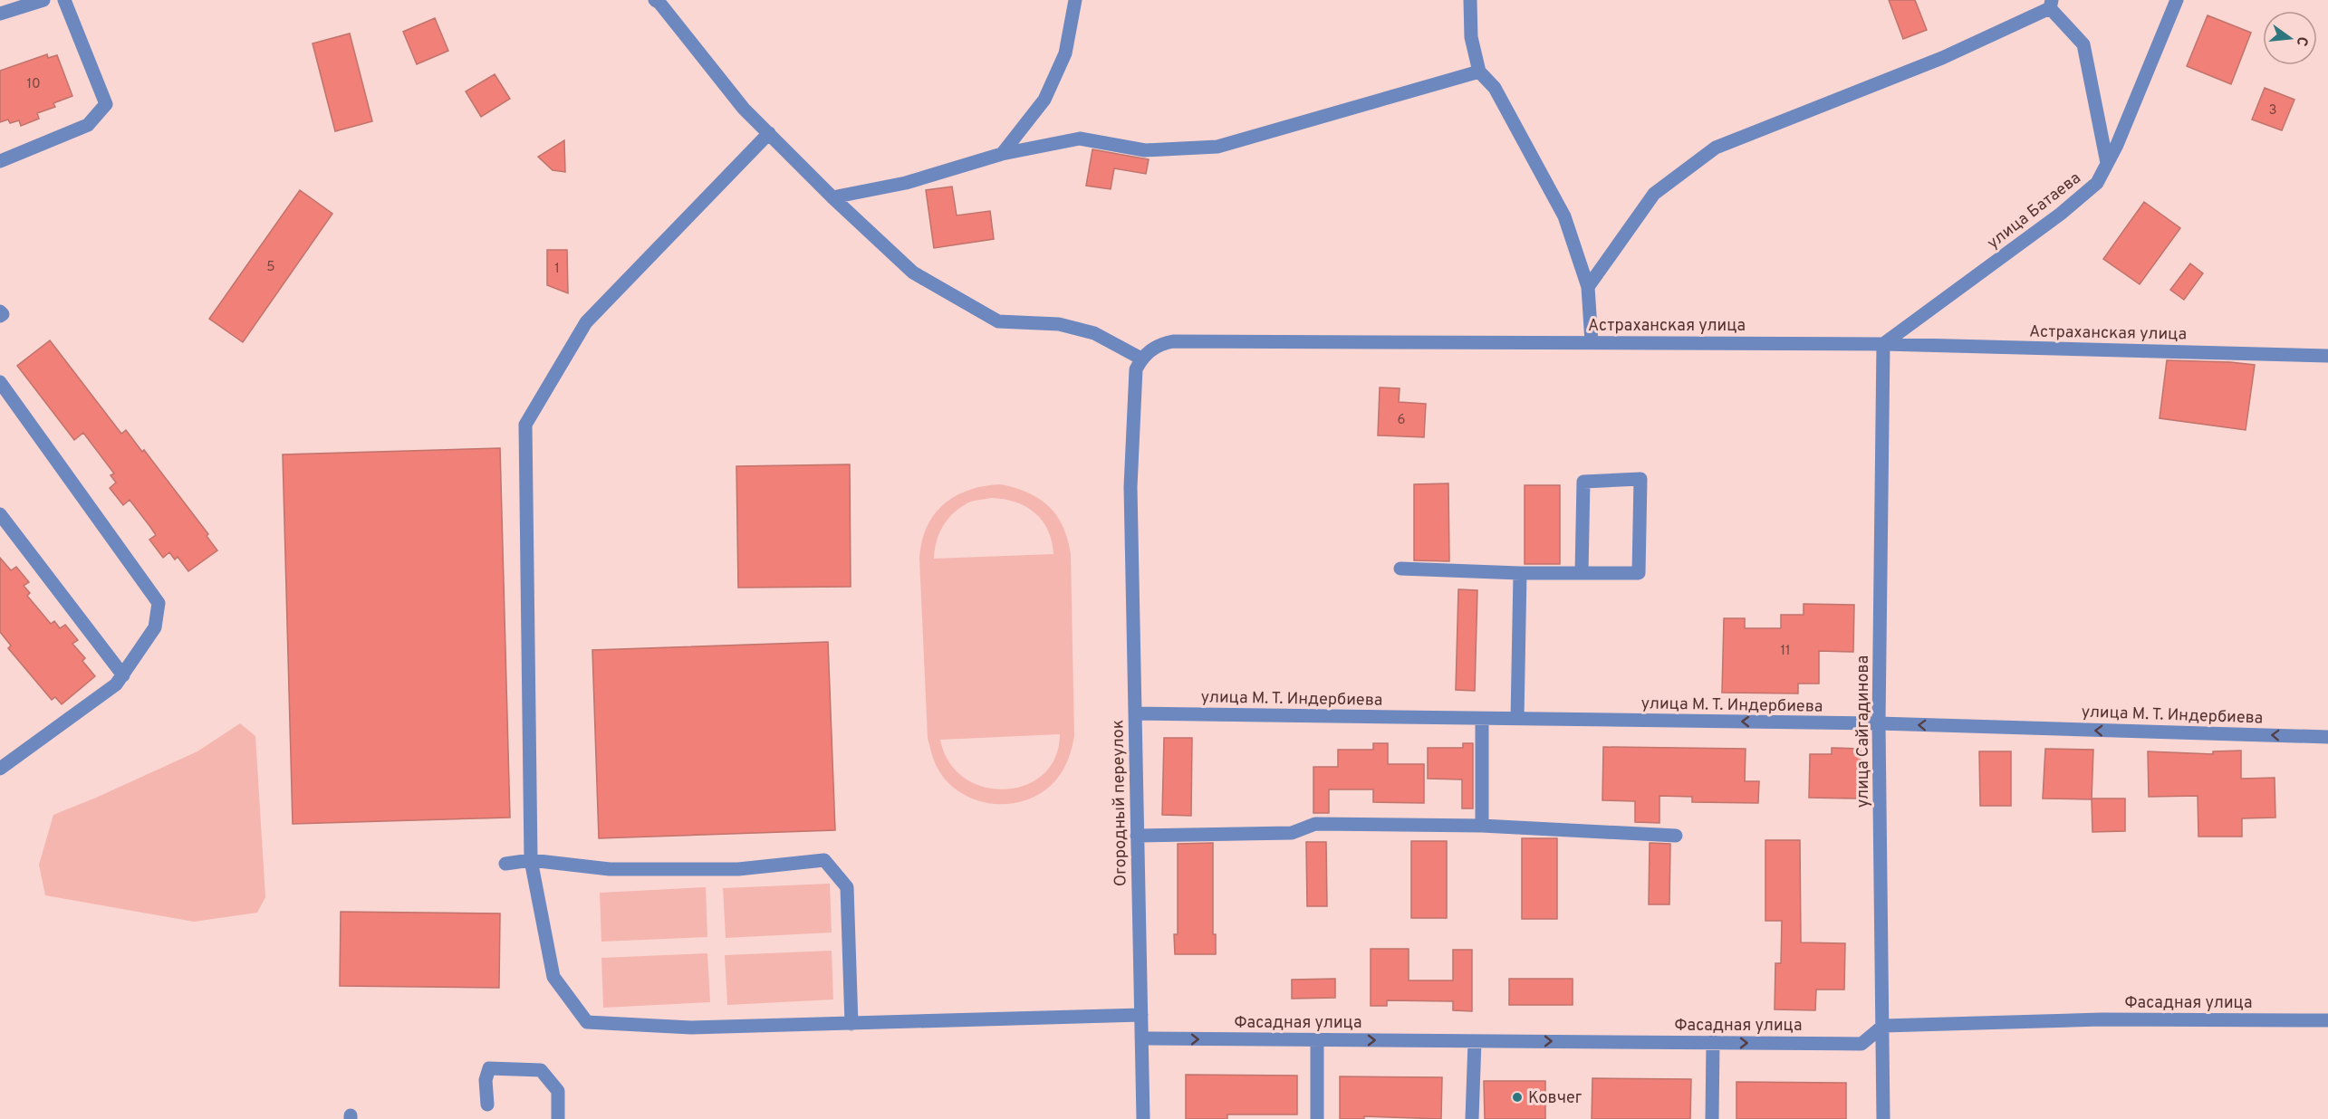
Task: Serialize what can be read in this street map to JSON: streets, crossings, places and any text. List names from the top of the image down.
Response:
{
  "streets": {
    "street": [
      "улица Батаева",
      "Астраханская улица",
      "улица М. Т. Индербиева",
      "улица Сайгадинова",
      "Огородный переулок",
      "Фасадная улица"
    ]
  },
  "crossings": [
    ["улица Батаева", "Астраханская улица"],
    ["улица Батаева", "улица Сайгадинова"],
    ["Астраханская улица", "улица Сайгадинова"],
    ["Астраханская улица", "Огородный переулок"],
    ["улица М. Т. Индербиева", "улица Сайгадинова"],
    ["улица М. Т. Индербиева", "Огородный переулок"],
    ["улица Сайгадинова", "Фасадная улица"],
    ["Огородный переулок", "Фасадная улица"]
  ],
  "one_way": ["улица М. Т. Индербиева", "Фасадная улица"],
  "places": ["Ковчег"],
  "house_numbers": [
    "10",
    "3",
    "5",
    "1",
    "6",
    "11"
  ],
  "north": "right"
}
